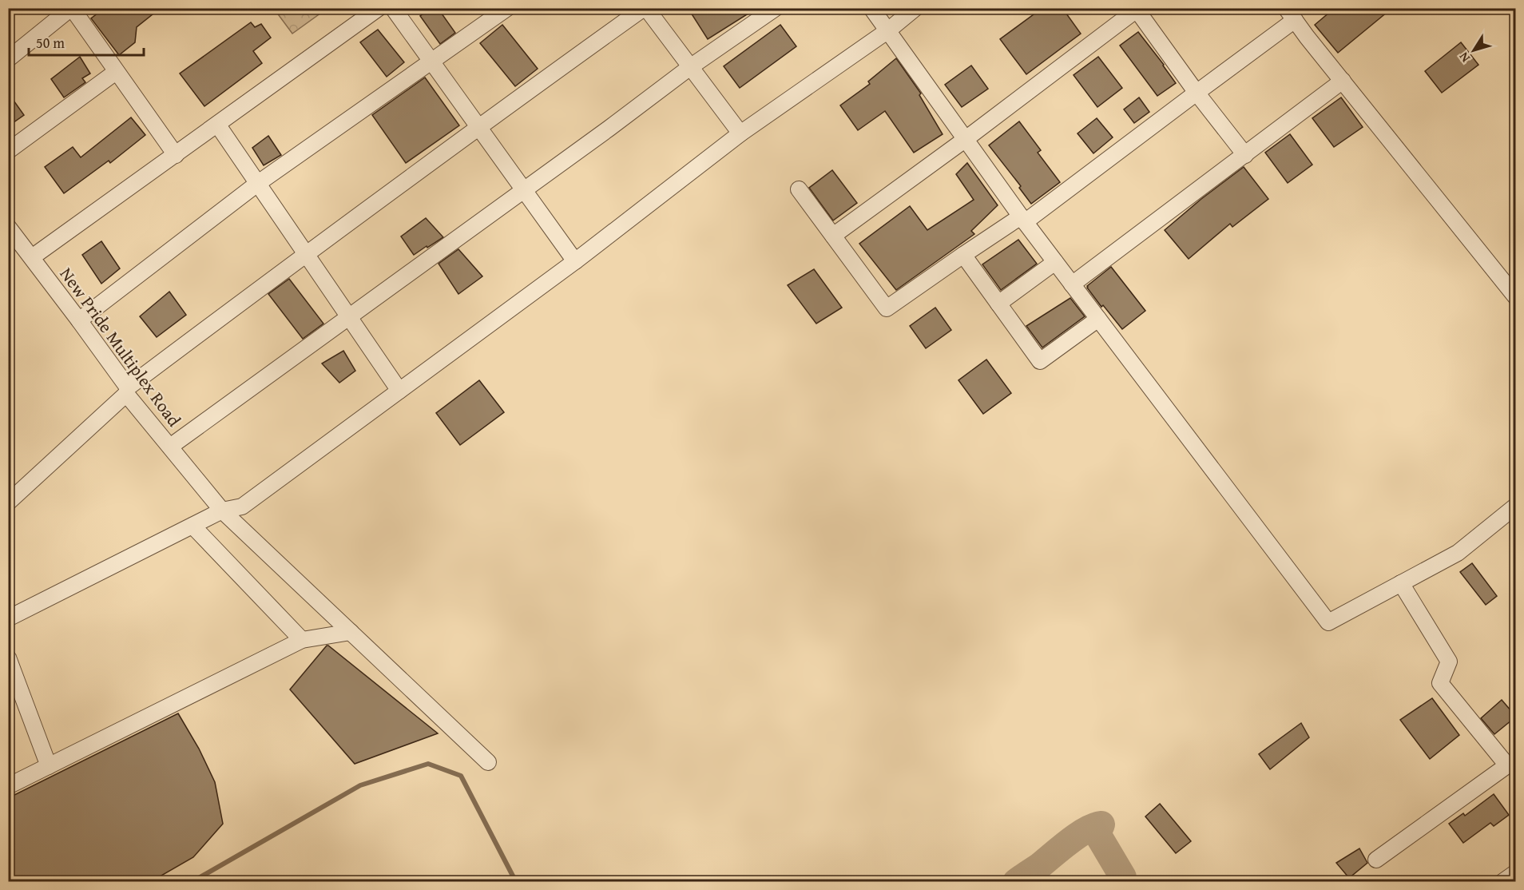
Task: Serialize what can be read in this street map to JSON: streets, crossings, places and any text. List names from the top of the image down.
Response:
{
  "streets": {
    "street": ["New Pride Multiplex Road"]
  },
  "scale_bar": "50 m",
  "north": "bottom left"
}
